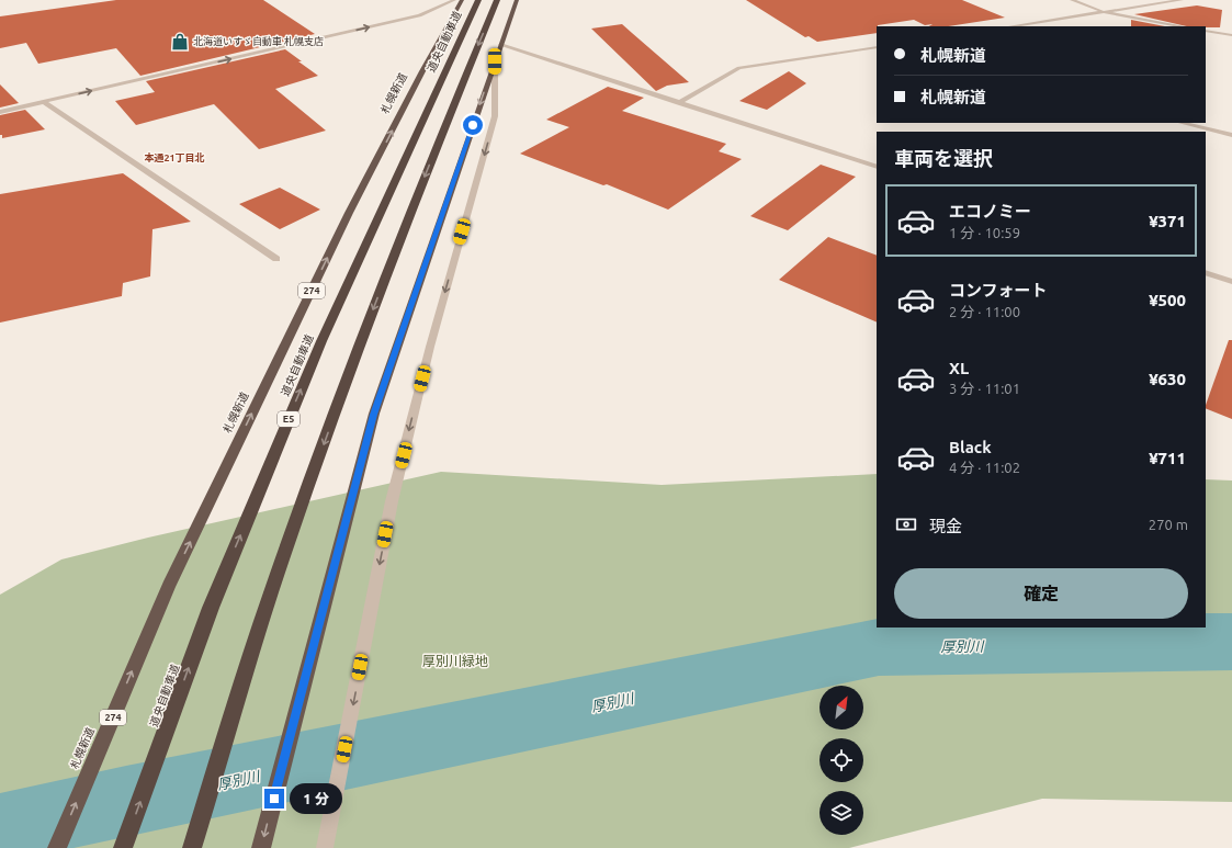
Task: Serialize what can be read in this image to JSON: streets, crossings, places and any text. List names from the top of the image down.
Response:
{
  "streets": {
    "highway": [
      "道央自動車道",
      "札幌新道",
      "274",
      "E5"
    ]
  },
  "districts": ["本通21丁目北"],
  "water": ["厚別川"],
  "parks": ["厚別川緑地"],
  "places": {
    "shop": ["北海道いすゞ自動車 札幌支店"]
  },
  "north": "top right",
  "page": {
    "banner": ["札幌新道", "札幌新道"],
    "heading": "車両を選択",
    "list": [
      {
        "name": "エコノミー",
        "note": "1 分 · 10:59",
        "value": "¥371"
      },
      {
        "name": "コンフォート",
        "note": "2 分 · 11:00",
        "value": "¥500"
      },
      {
        "name": "XL",
        "note": "3 分 · 11:01",
        "value": "¥630"
      },
      {
        "name": "Black",
        "note": "4 分 · 11:02",
        "value": "¥711"
      }
    ],
    "pay": ["現金", "270 m"],
    "buttons": "確定",
    "bubble": "1 分"
  }
}
